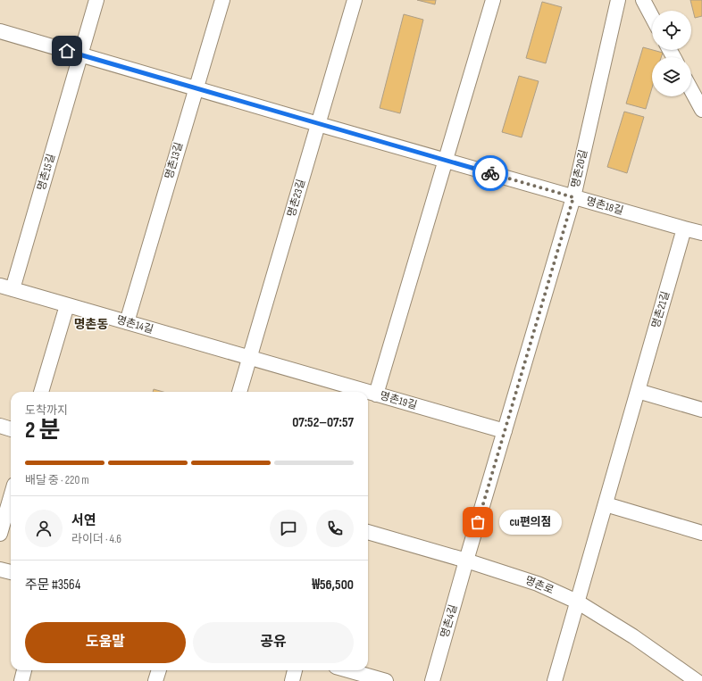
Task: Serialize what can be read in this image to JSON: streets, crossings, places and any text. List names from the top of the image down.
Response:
{
  "streets": {
    "street": [
      "명촌13길",
      "명촌20길",
      "명촌15길",
      "명촌23길",
      "명촌18길",
      "명촌21길",
      "명촌14길",
      "명촌19길",
      "명촌로",
      "명촌4길"
    ]
  },
  "crossings": [
    ["명촌13길", "명촌14길"],
    ["명촌20길", "명촌18길"],
    ["명촌20길", "명촌19길"],
    ["명촌20길", "명촌로"],
    ["명촌20길", "명촌4길"],
    ["명촌15길", "명촌14길"],
    ["명촌23길", "명촌18길"],
    ["명촌23길", "명촌14길"],
    ["명촌23길", "명촌19길"],
    ["명촌18길", "명촌21길"],
    ["명촌21길", "명촌로"],
    ["명촌14길", "명촌19길"],
    ["명촌로", "명촌4길"]
  ],
  "districts": ["명촌동"],
  "places": ["cu편의점"],
  "page": {
    "heading": ["2 분", "도착까지", "07:52–07:57"],
    "panel": [
      "서연",
      "라이더 · 4.6",
      "주문 #3564",
      "₩56,500"
    ],
    "bar": "배달 중 · 220 m",
    "bubble": "cu편의점",
    "buttons": ["도움말", "공유"]
  }
}
